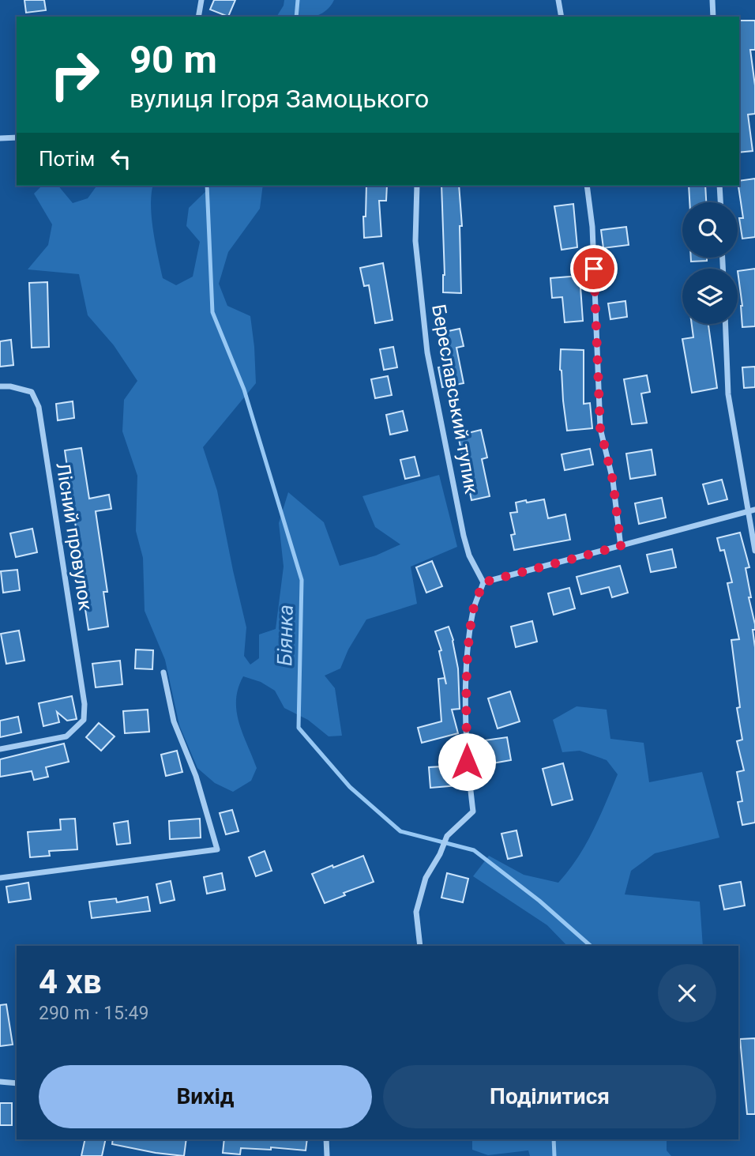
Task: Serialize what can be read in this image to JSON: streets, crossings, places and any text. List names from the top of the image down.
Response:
{
  "streets": {
    "street": ["Береславський тупик", "Лісний провулок"]
  },
  "water": ["Біянка"],
  "page": {
    "turn": ["90 m", "вулиця Ігоря Замоцького"],
    "then": "Потім",
    "heading": ["4 хв", "290 m · 15:49"],
    "buttons": ["Вихід", "Поділитися"]
  }
}
